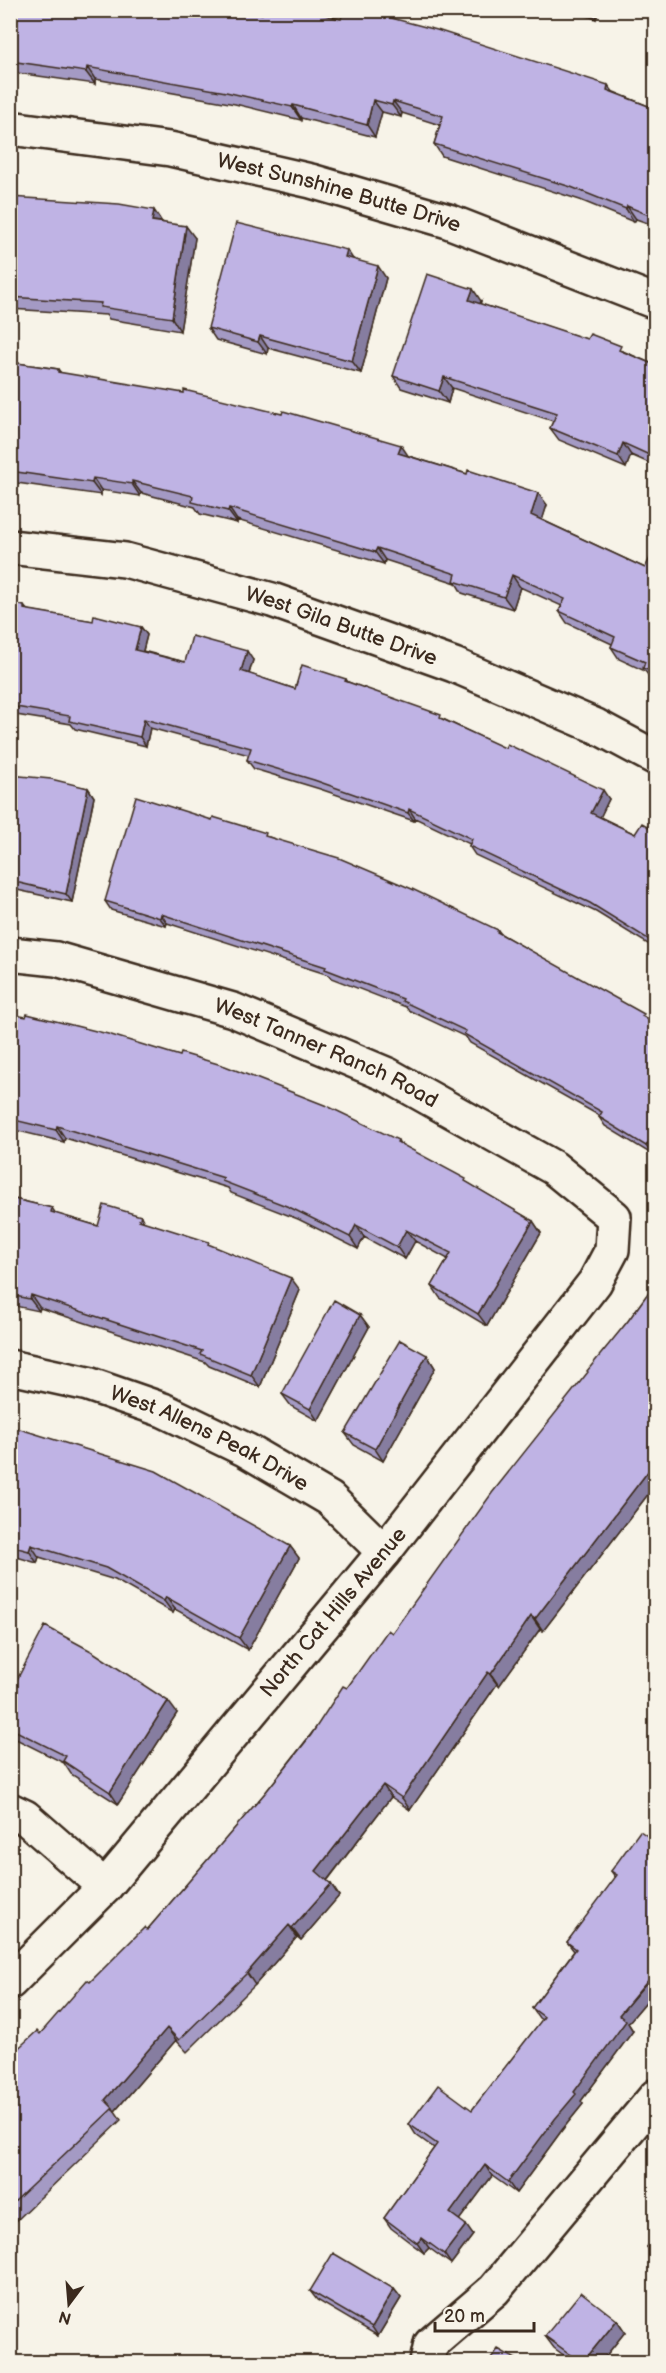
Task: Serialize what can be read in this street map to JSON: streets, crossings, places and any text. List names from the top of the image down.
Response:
{
  "streets": {
    "street": [
      "West Sunshine Butte Drive",
      "West Gila Butte Drive",
      "West Tanner Ranch Road",
      "West Allens Peak Drive",
      "North Cat Hills Avenue"
    ]
  },
  "crossings": [
    ["West Tanner Ranch Road", "North Cat Hills Avenue"],
    ["West Allens Peak Drive", "North Cat Hills Avenue"]
  ],
  "scale_bar": "20 m",
  "north": "bottom"
}
